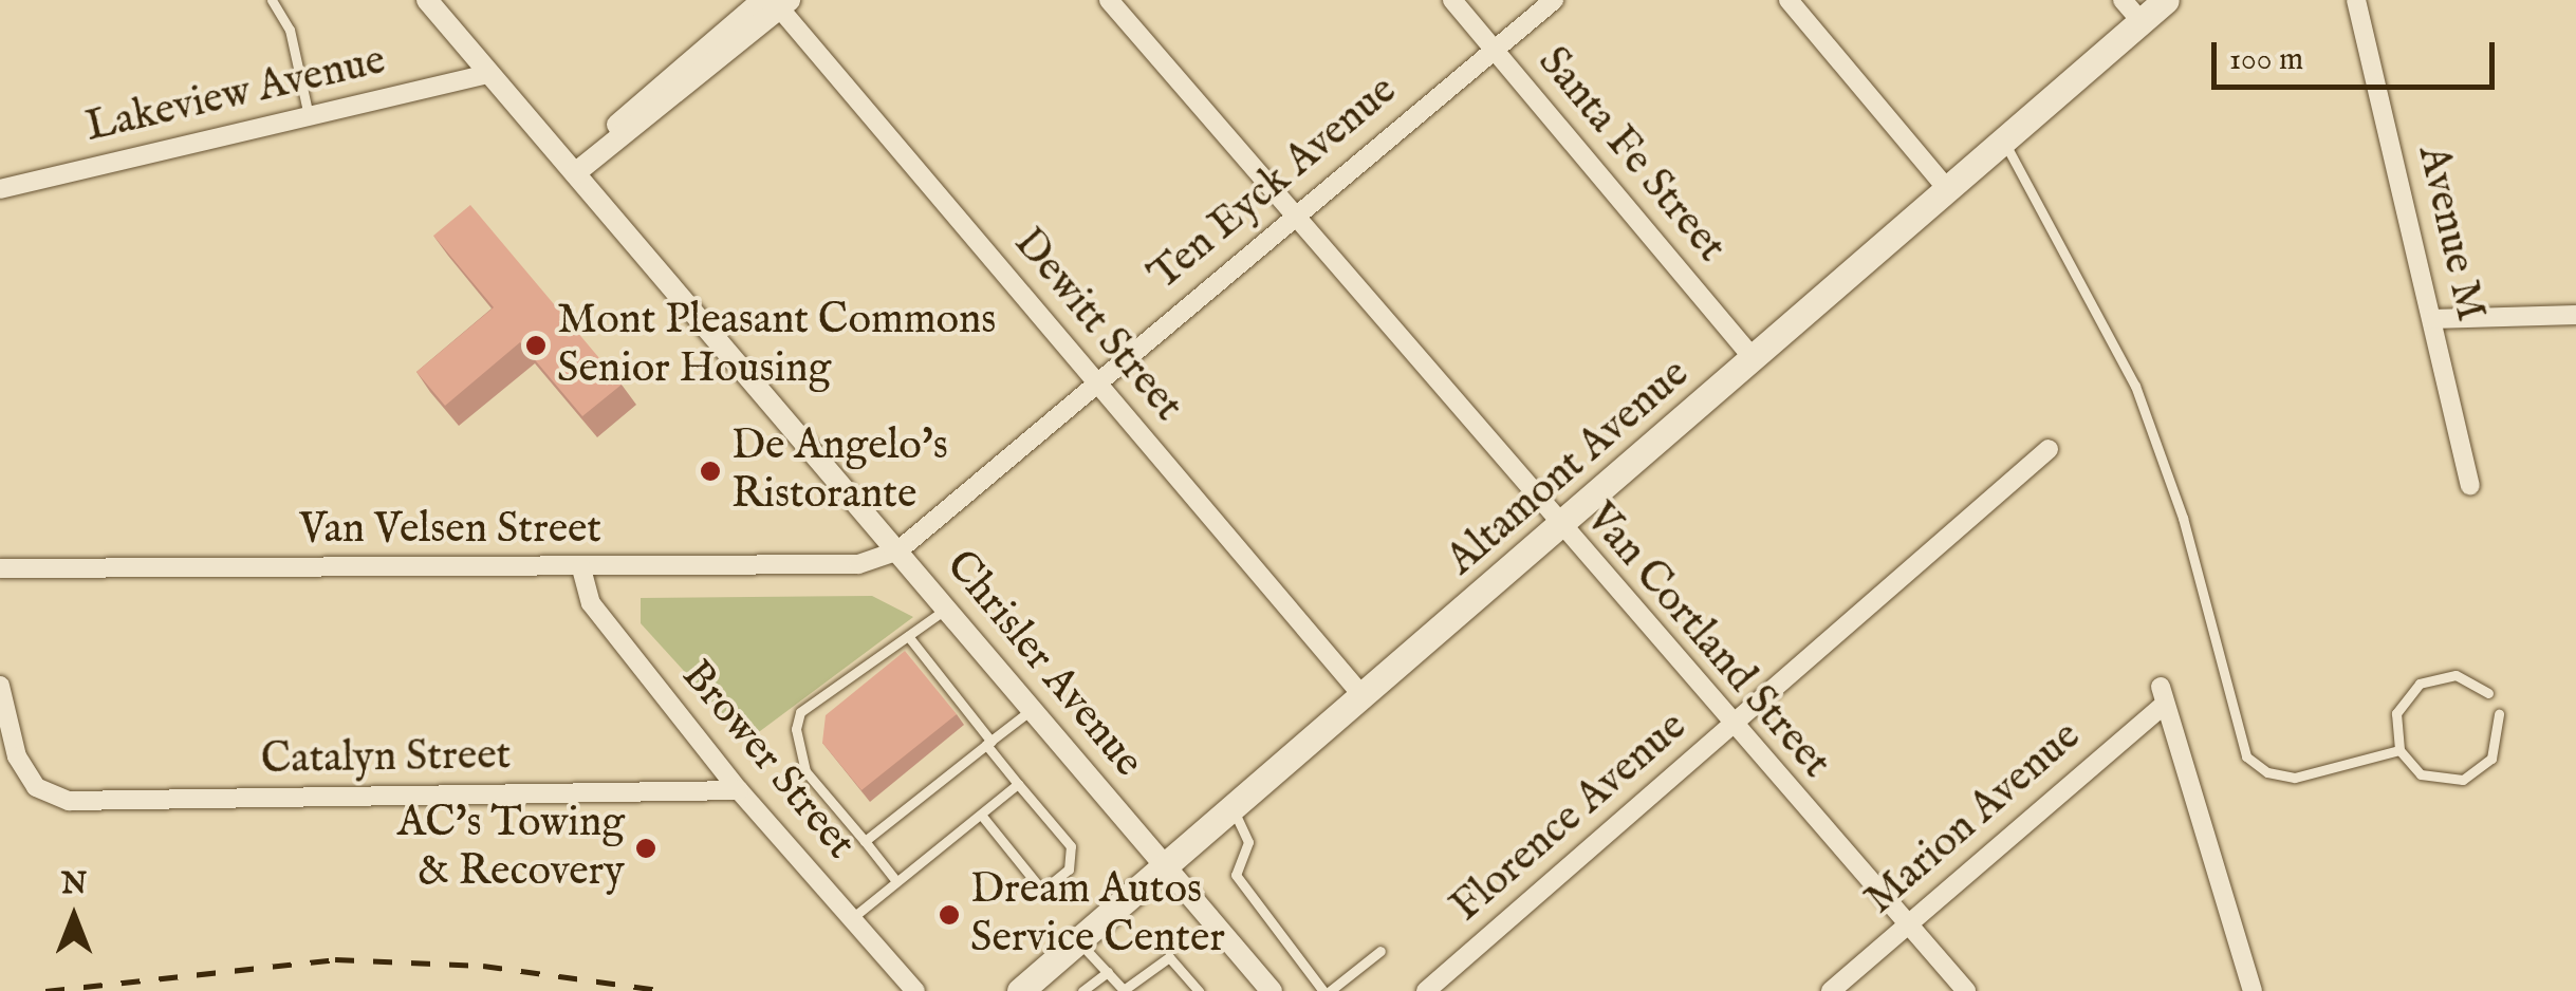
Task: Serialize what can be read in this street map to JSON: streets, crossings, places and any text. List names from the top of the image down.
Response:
{
  "streets": {
    "main road": ["Altamont Avenue"],
    "street": [
      "Lakeview Avenue",
      "Santa Fe Street",
      "Ten Eyck Avenue",
      "Avenue M",
      "Dewitt Street",
      "Van Velsen Street",
      "Van Cortland Street",
      "Chrisler Avenue",
      "Catalyn Street",
      "Brower Street",
      "Florence Avenue",
      "Marion Avenue"
    ]
  },
  "crossings": [
    ["Lakeview Avenue", "Chrisler Avenue"],
    ["Santa Fe Street", "Ten Eyck Avenue"],
    ["Santa Fe Street", "Altamont Avenue"],
    ["Ten Eyck Avenue", "Dewitt Street"],
    ["Ten Eyck Avenue", "Van Velsen Street"],
    ["Ten Eyck Avenue", "Van Cortland Street"],
    ["Ten Eyck Avenue", "Chrisler Avenue"],
    ["Dewitt Street", "Altamont Avenue"],
    ["Altamont Avenue", "Van Cortland Street"],
    ["Altamont Avenue", "Chrisler Avenue"],
    ["Van Velsen Street", "Chrisler Avenue"],
    ["Van Velsen Street", "Brower Street"],
    ["Van Cortland Street", "Florence Avenue"],
    ["Van Cortland Street", "Marion Avenue"],
    ["Catalyn Street", "Brower Street"]
  ],
  "places": [
    "Mont Pleasant Commons Senior Housing",
    "De Angelo's Ristorante",
    "AC's Towing & Recovery",
    "Dream Autos Service Center"
  ],
  "scale_bar": "100 m",
  "north": "top"
}
